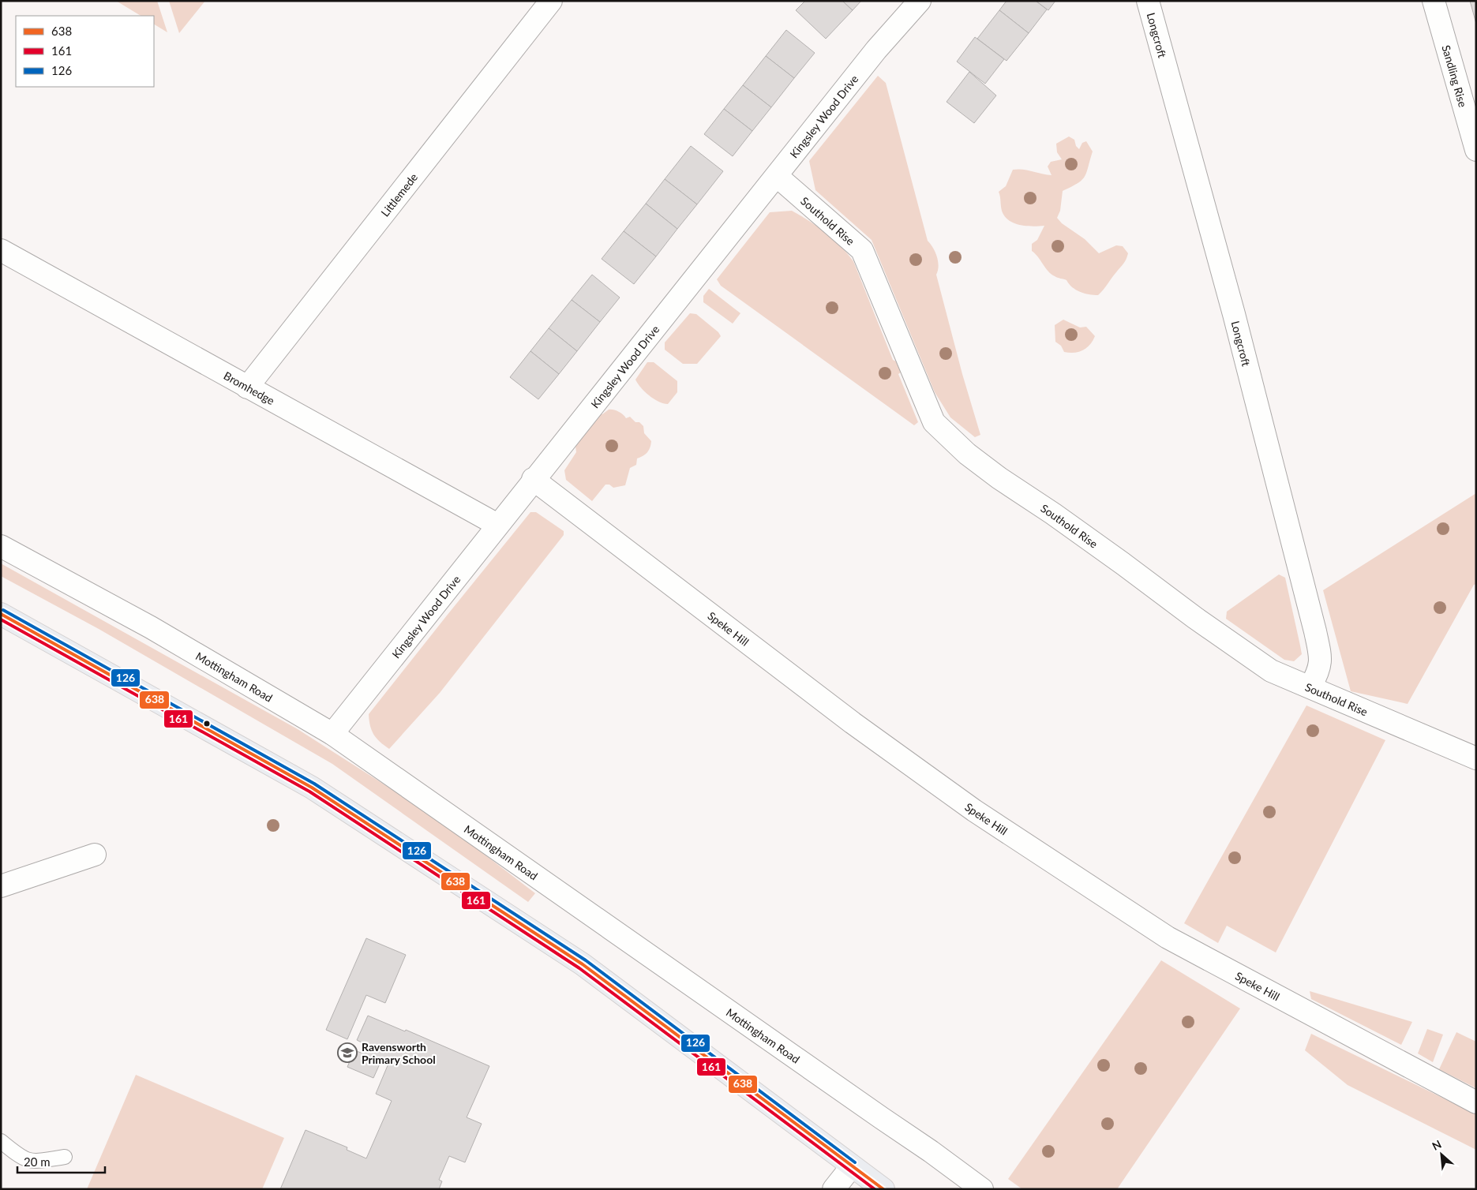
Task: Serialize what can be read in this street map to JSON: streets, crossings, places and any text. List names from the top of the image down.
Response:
{
  "streets": {
    "street": [
      "Longcroft",
      "Sandling Rise",
      "Kingsley Wood Drive",
      "Littlemede",
      "Southold Rise",
      "Bromhedge",
      "Speke Hill",
      "Mottingham Road"
    ]
  },
  "crossings": [
    ["Longcroft", "Southold Rise"],
    ["Kingsley Wood Drive", "Southold Rise"],
    ["Kingsley Wood Drive", "Bromhedge"],
    ["Kingsley Wood Drive", "Speke Hill"],
    ["Kingsley Wood Drive", "Mottingham Road"],
    ["Littlemede", "Bromhedge"]
  ],
  "places": {
    "school or university": ["Ravensworth Primary School"]
  },
  "lines": ["transit line 126", "transit line 638", "transit line 161"],
  "legend": ["638", "161", "126"],
  "scale_bar": "20 m",
  "north": "top left"
}
